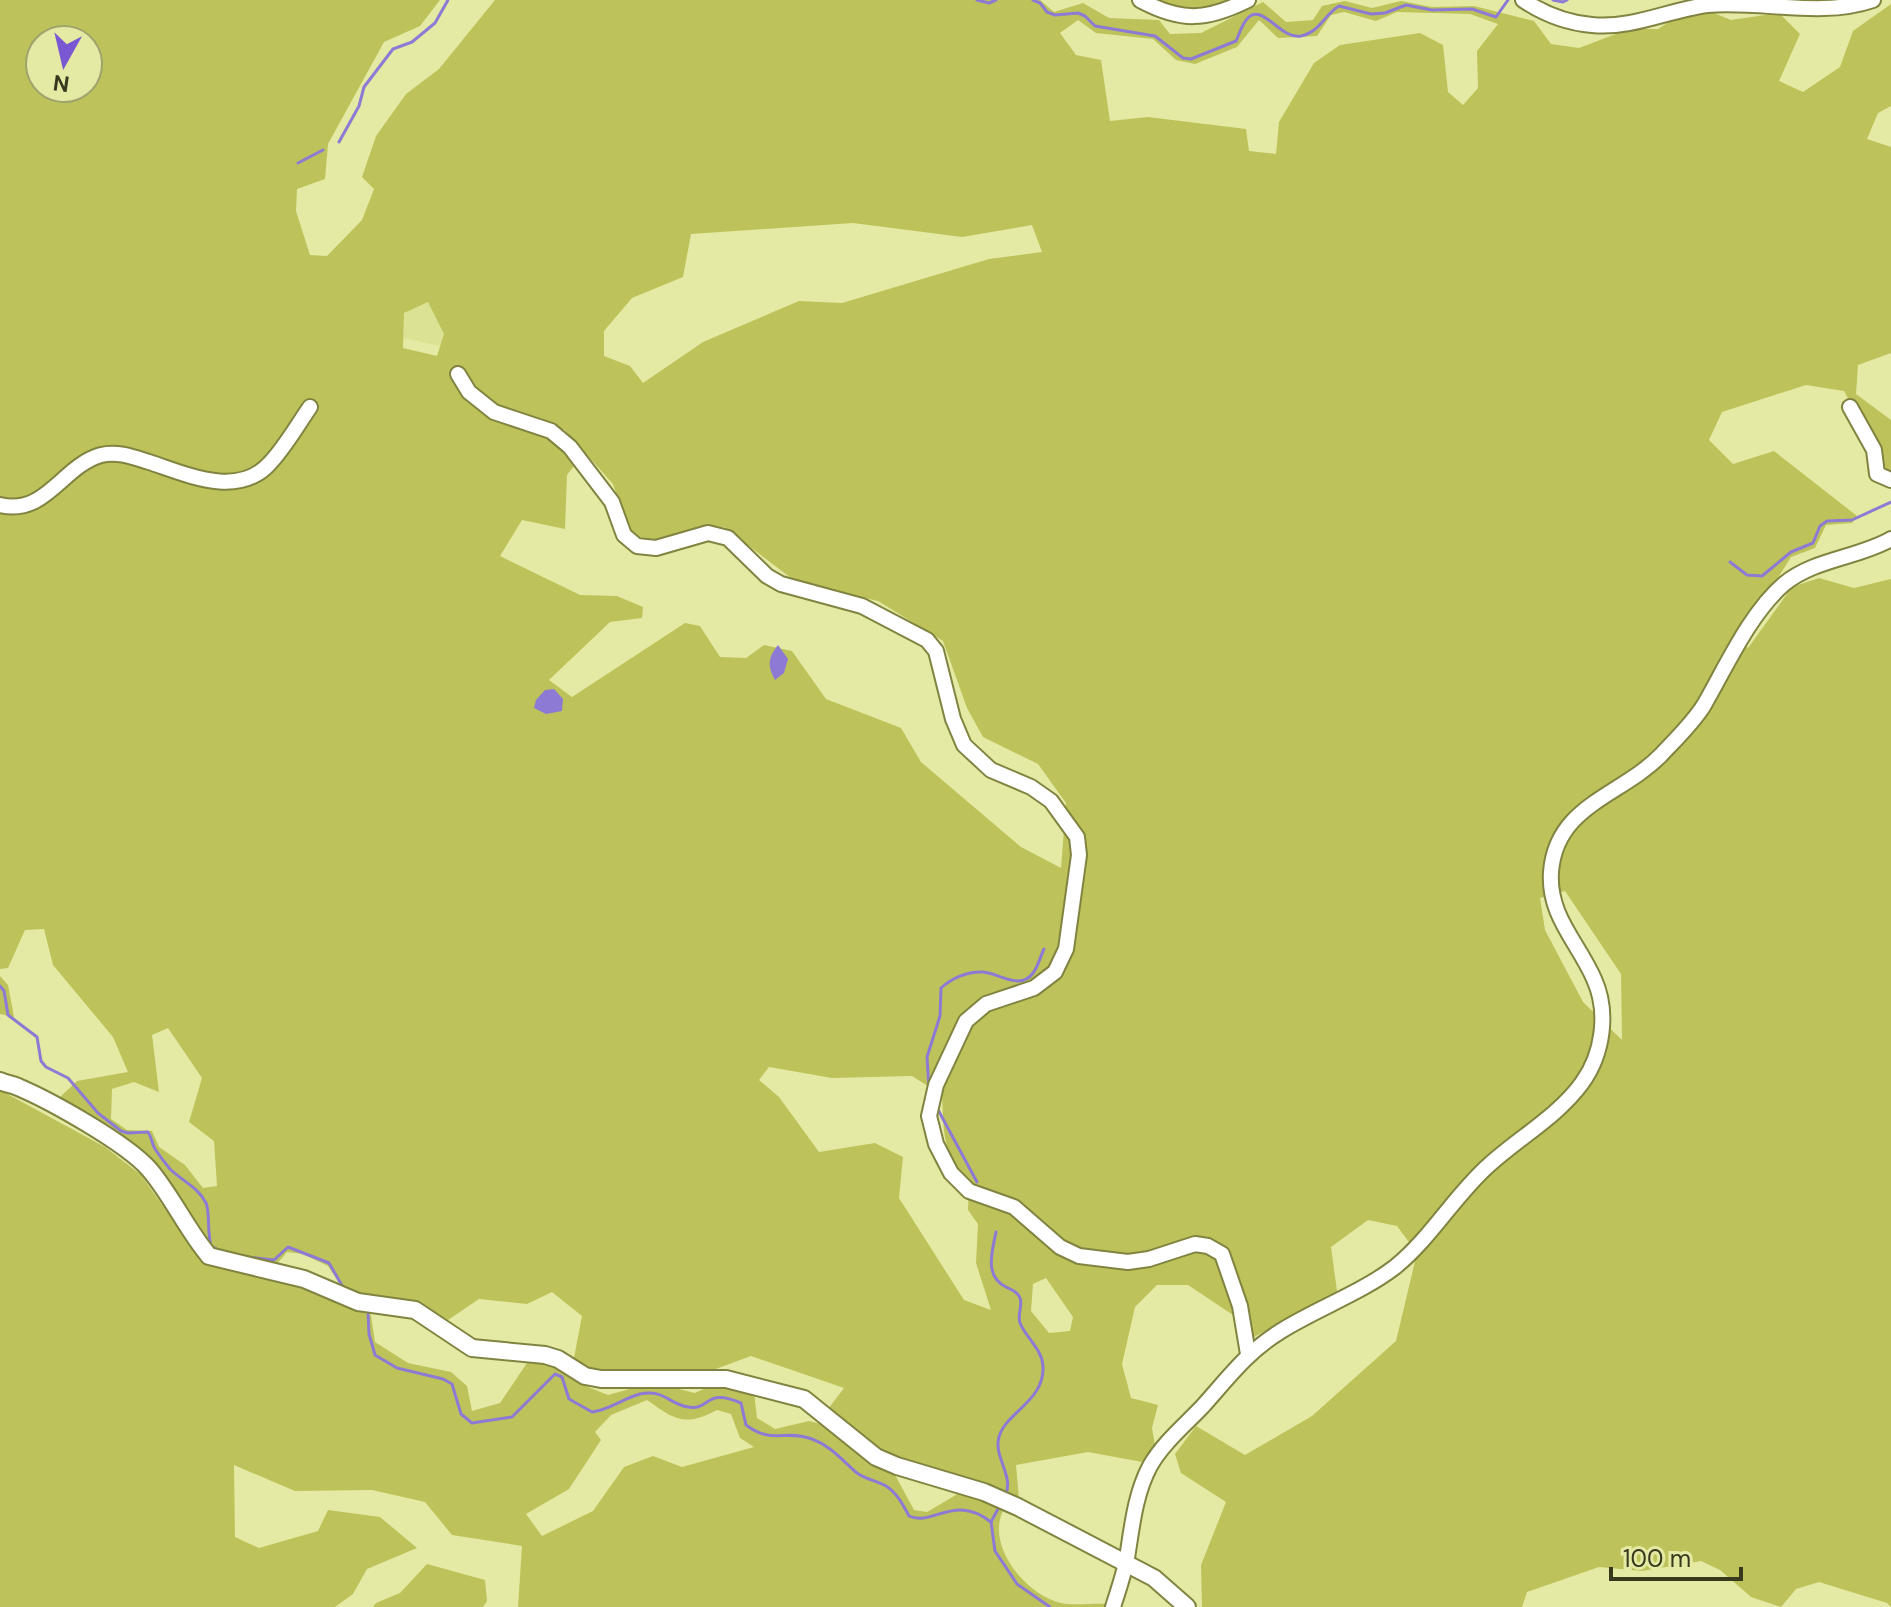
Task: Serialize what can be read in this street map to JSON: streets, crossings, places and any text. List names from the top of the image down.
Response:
{
  "scale_bar": "100 m",
  "north": "bottom"
}
